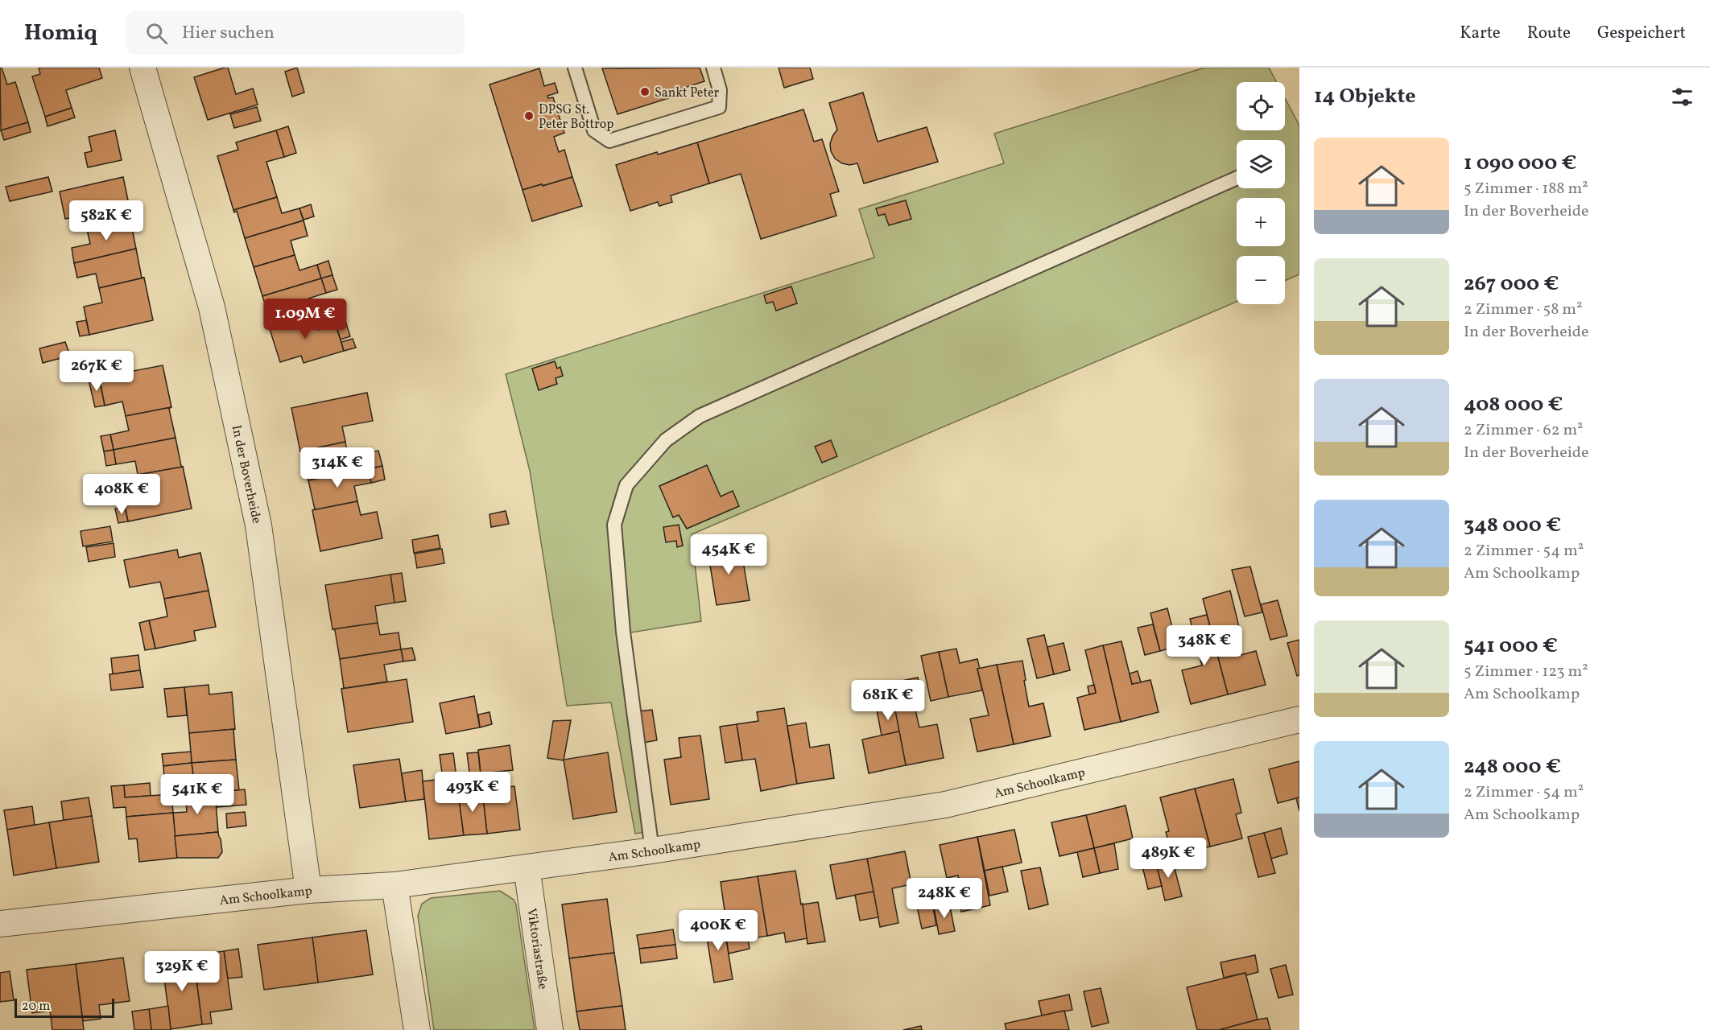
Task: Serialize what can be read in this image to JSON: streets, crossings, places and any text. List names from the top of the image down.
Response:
{
  "streets": {
    "street": ["In der Boverheide", "Am Schoolkamp", "Viktoriastraße"]
  },
  "crossings": [
    ["In der Boverheide", "Am Schoolkamp"],
    ["Am Schoolkamp", "Viktoriastraße"]
  ],
  "places": ["Sankt Peter", "DPSG St. Peter Bottrop"],
  "scale_bar": "20 m",
  "page": {
    "header": "Homiq",
    "search": "Hier suchen",
    "nav": ["Karte", "Route", "Gespeichert"],
    "heading": "14 Objekte",
    "map_buttons": ["+", "−"],
    "list": [
      {
        "name": "1 090 000 €",
        "note": "5 Zimmer · 188 m² · In der Boverheide"
      },
      {
        "name": "267 000 €",
        "note": "2 Zimmer · 58 m² · In der Boverheide"
      },
      {
        "name": "408 000 €",
        "note": "2 Zimmer · 62 m² · In der Boverheide"
      },
      {
        "name": "348 000 €",
        "note": "2 Zimmer · 54 m² · Am Schoolkamp"
      },
      {
        "name": "541 000 €",
        "note": "5 Zimmer · 123 m² · Am Schoolkamp"
      },
      {
        "name": "248 000 €",
        "note": "2 Zimmer · 54 m² · Am Schoolkamp"
      }
    ],
    "price": [
      "582K €",
      "1.09M €",
      "267K €",
      "314K €",
      "408K €",
      "454K €",
      "348K €",
      "681K €",
      "493K €",
      "541K €",
      "489K €",
      "248K €",
      "400K €",
      "329K €"
    ],
    "scale": "20 m"
  }
}
